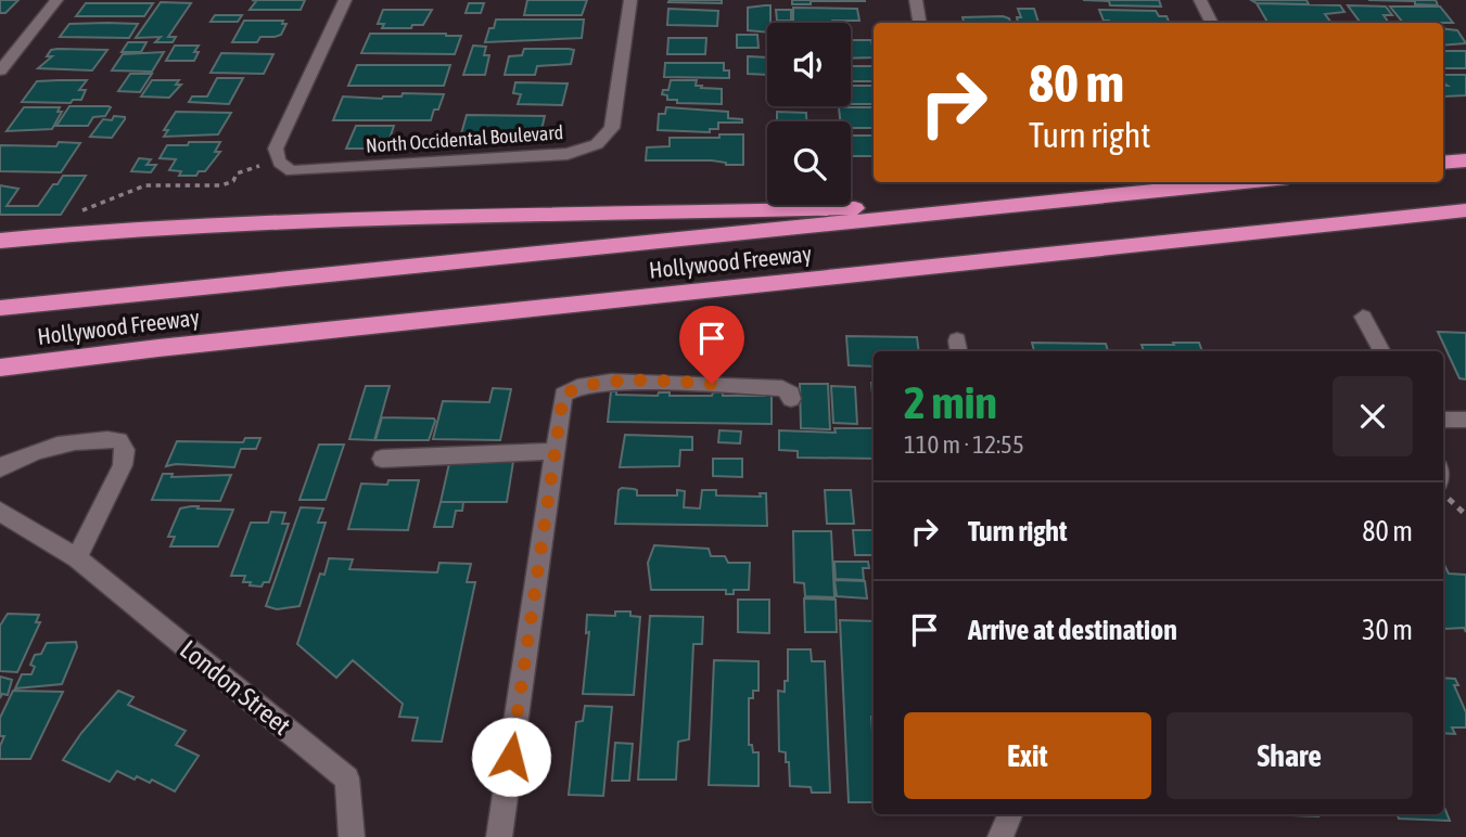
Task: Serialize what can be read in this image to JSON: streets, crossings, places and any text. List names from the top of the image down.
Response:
{
  "streets": {
    "highway": ["Hollywood Freeway"],
    "street": ["North Occidental Boulevard", "London Street"]
  },
  "page": {
    "turn": ["80 m", "Turn right"],
    "heading": ["2 min", "110 m · 12:55"],
    "list": [
      {
        "name": "Turn right",
        "value": "80 m"
      },
      {
        "name": "Arrive at destination",
        "value": "30 m"
      }
    ],
    "buttons": ["Exit", "Share"]
  }
}
